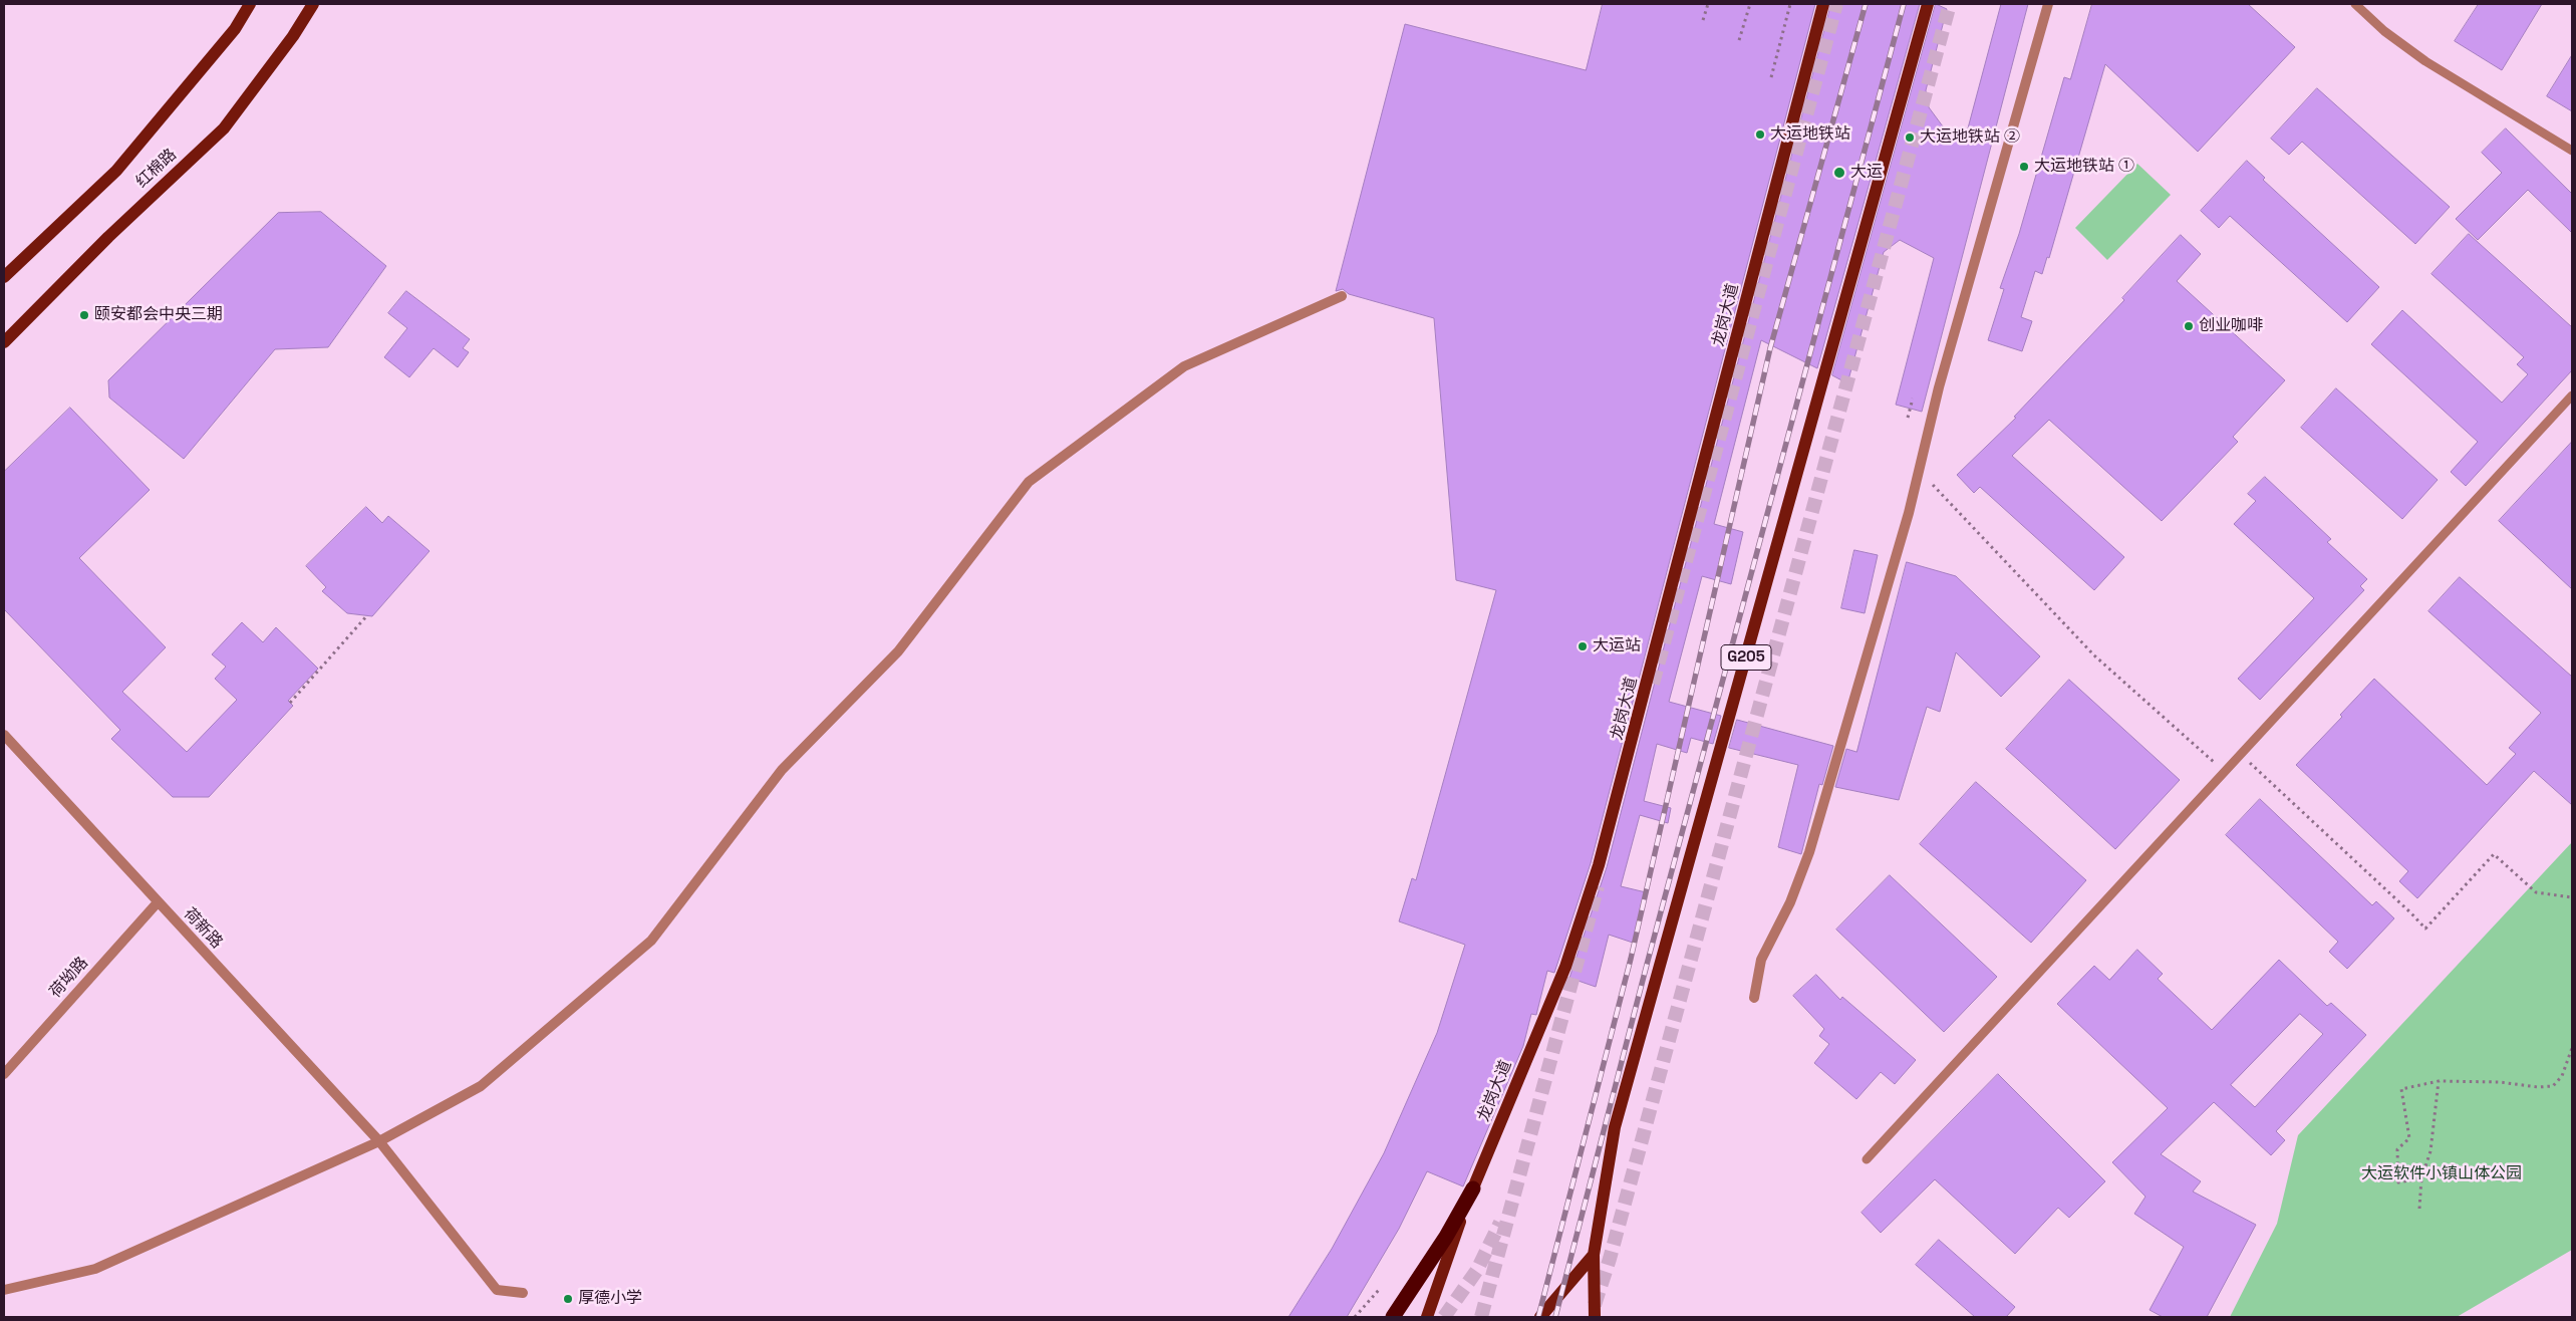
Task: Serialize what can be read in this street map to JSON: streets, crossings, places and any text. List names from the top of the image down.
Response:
{
  "streets": {
    "main road": ["红棉路", "龙岗大道", "G205"],
    "street": ["荷新路", "荷坳路"]
  },
  "crossings": [
    ["荷新路", "荷坳路"]
  ],
  "parks": ["大运软件小镇山体公园"],
  "places": [
    "大运地铁站",
    "大运地铁站 ②",
    "大运地铁站 ①",
    "大运",
    "颐安都会中央三期",
    "创业咖啡",
    "大运站",
    "厚德小学"
  ]
}
